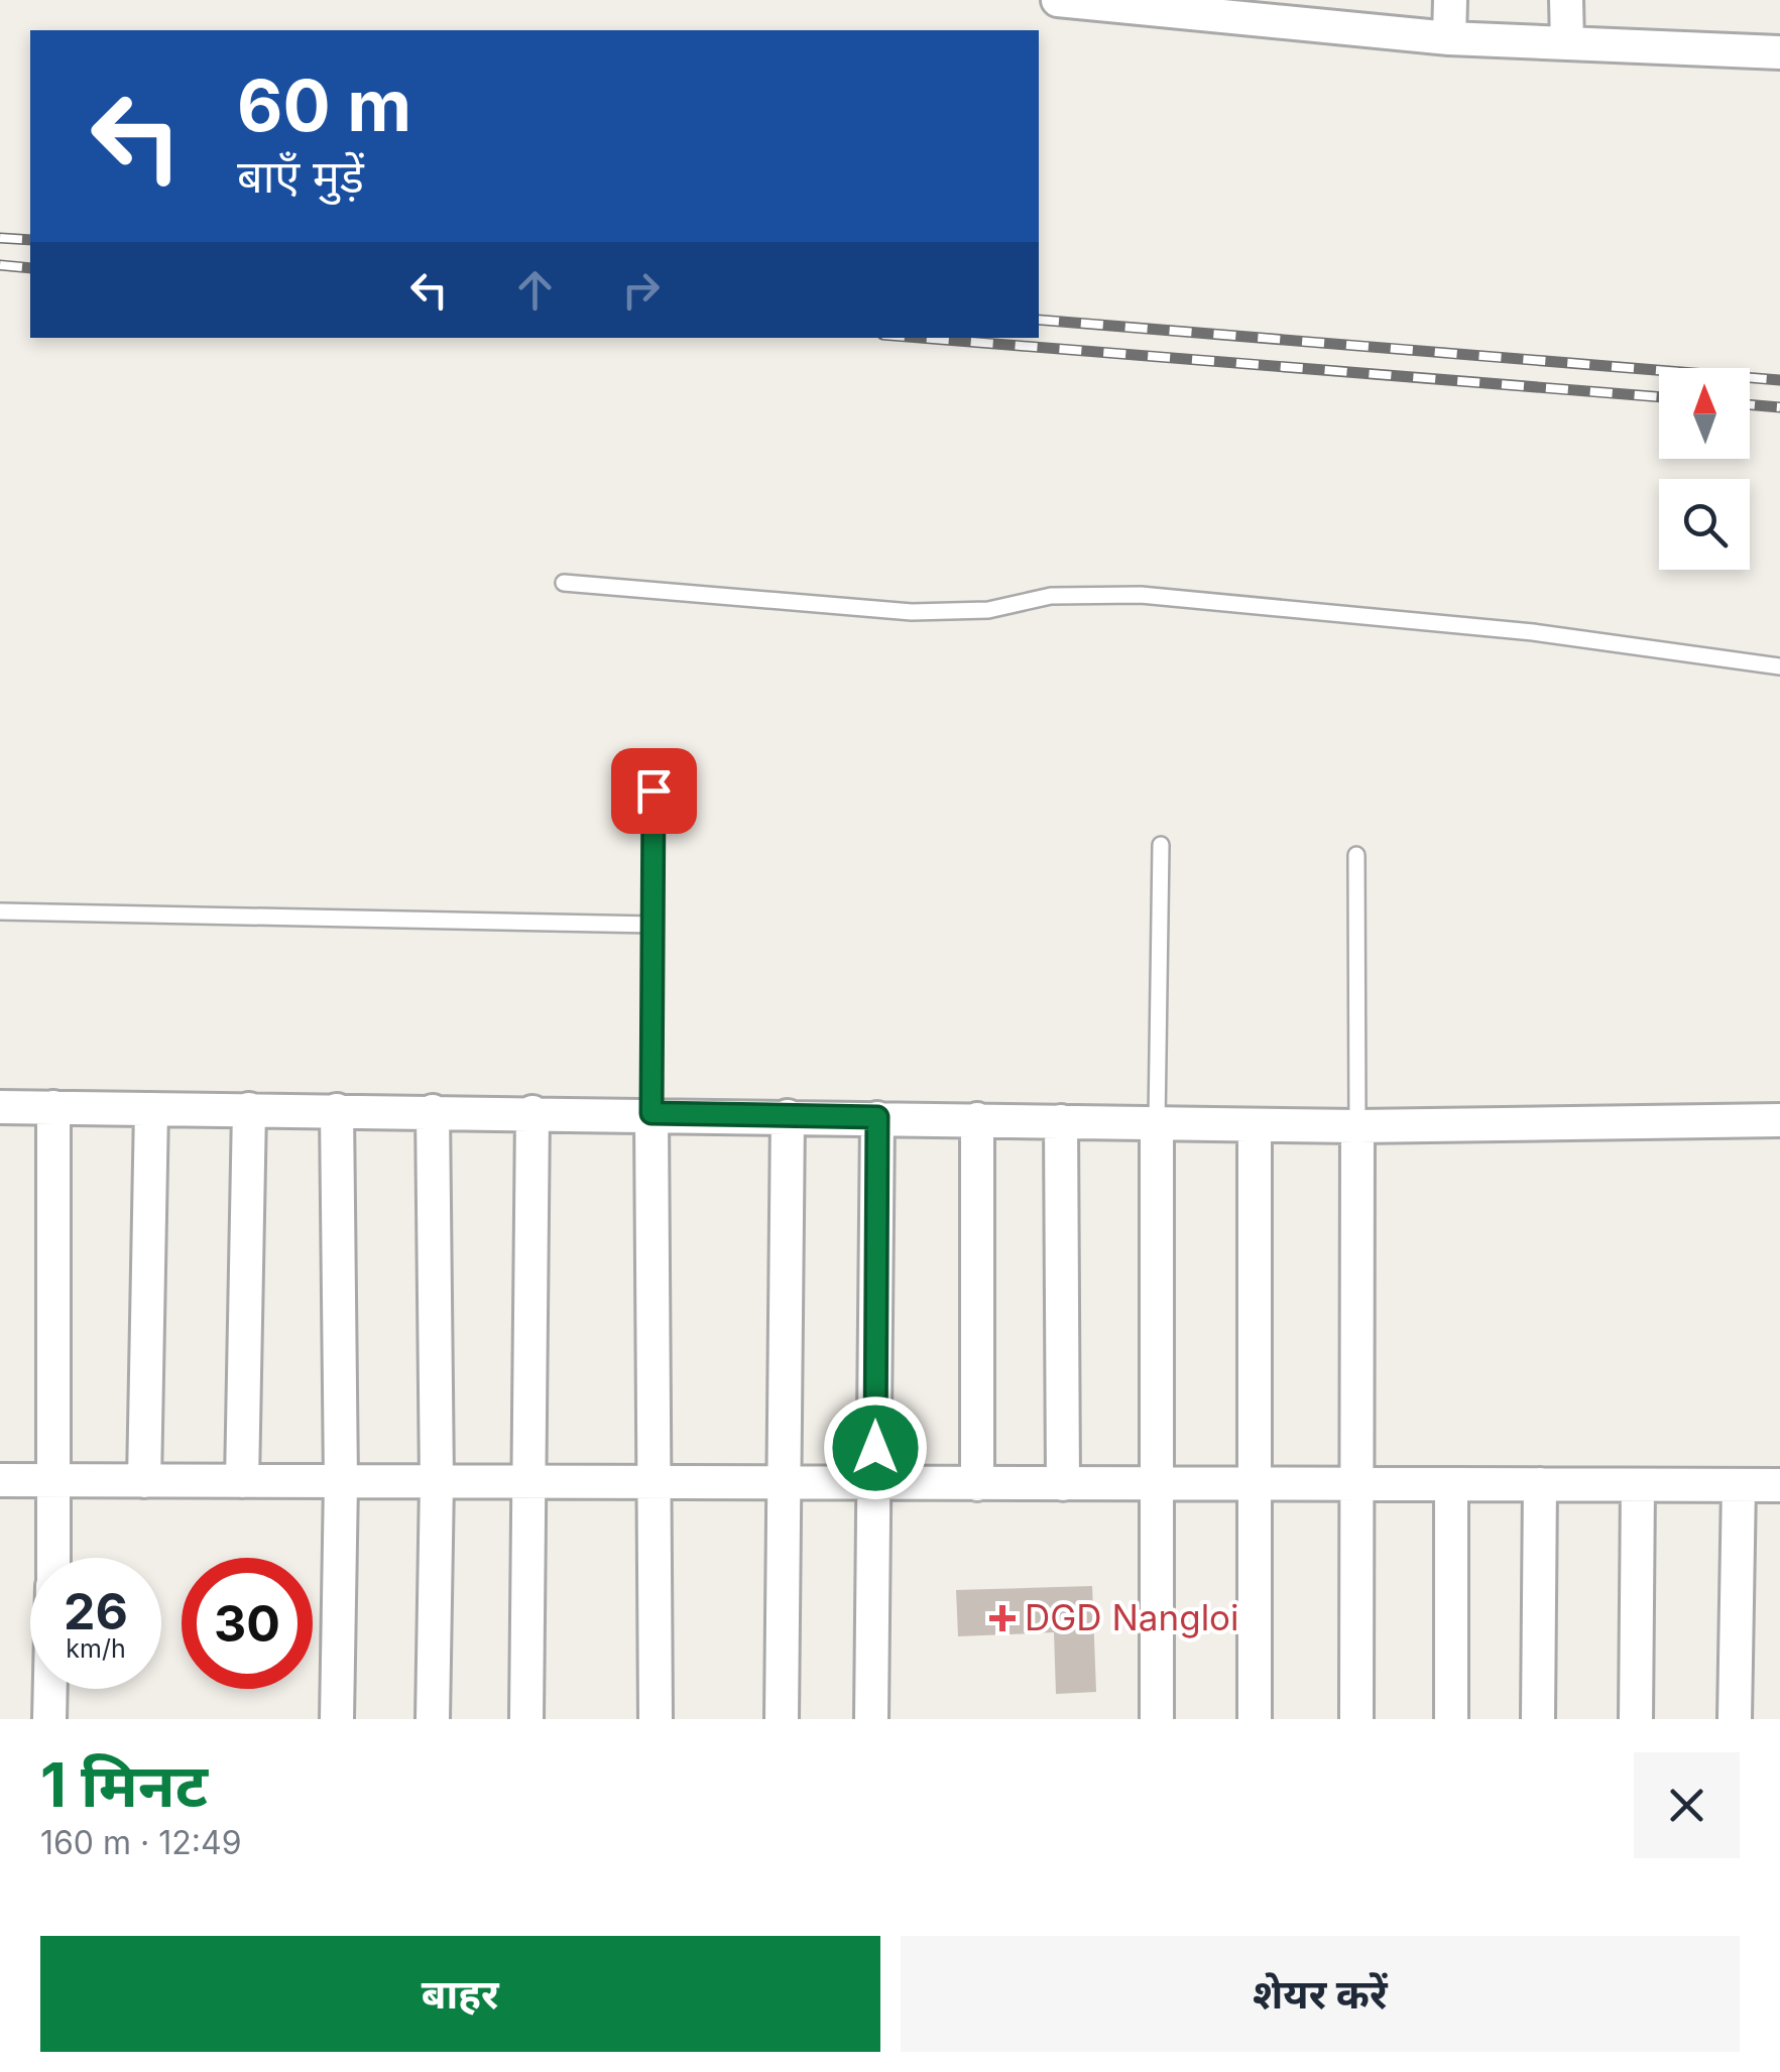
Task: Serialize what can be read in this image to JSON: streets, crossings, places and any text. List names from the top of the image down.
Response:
{
  "places": {
    "health": ["DGD Nangloi"]
  },
  "north": "top",
  "page": {
    "turn": ["60 m", "बाएँ मुड़ें"],
    "speed": "26 km/h",
    "limit": "30",
    "heading": ["1 मिनट", "160 m · 12:49"],
    "buttons": ["बाहर", "शेयर करें"]
  }
}
